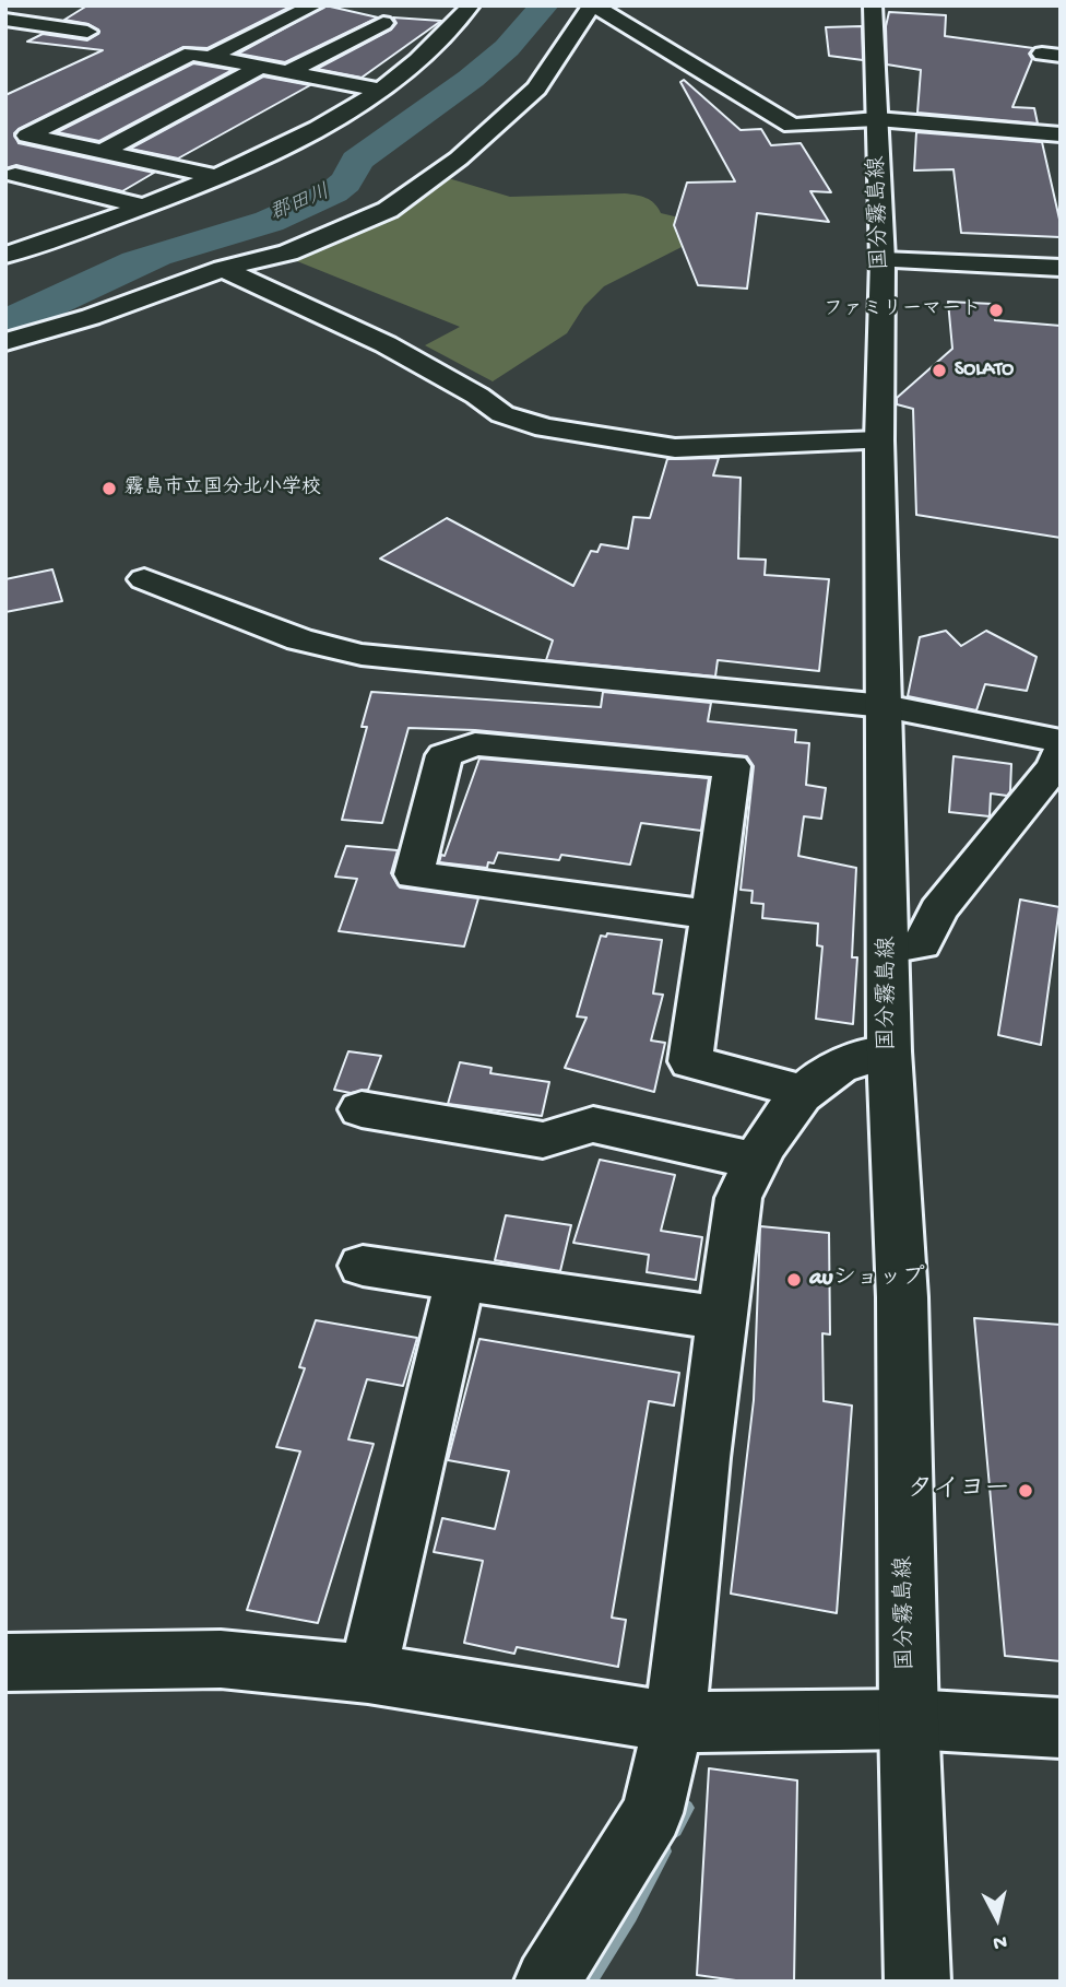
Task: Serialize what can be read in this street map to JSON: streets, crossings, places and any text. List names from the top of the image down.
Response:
{
  "streets": {
    "street": ["国分霧島線"]
  },
  "water": ["郡田川"],
  "places": [
    "ファミリーマート",
    "SOLATO",
    "霧島市立国分北小学校",
    "auショップ",
    "タイヨー"
  ],
  "north": "bottom"
}
